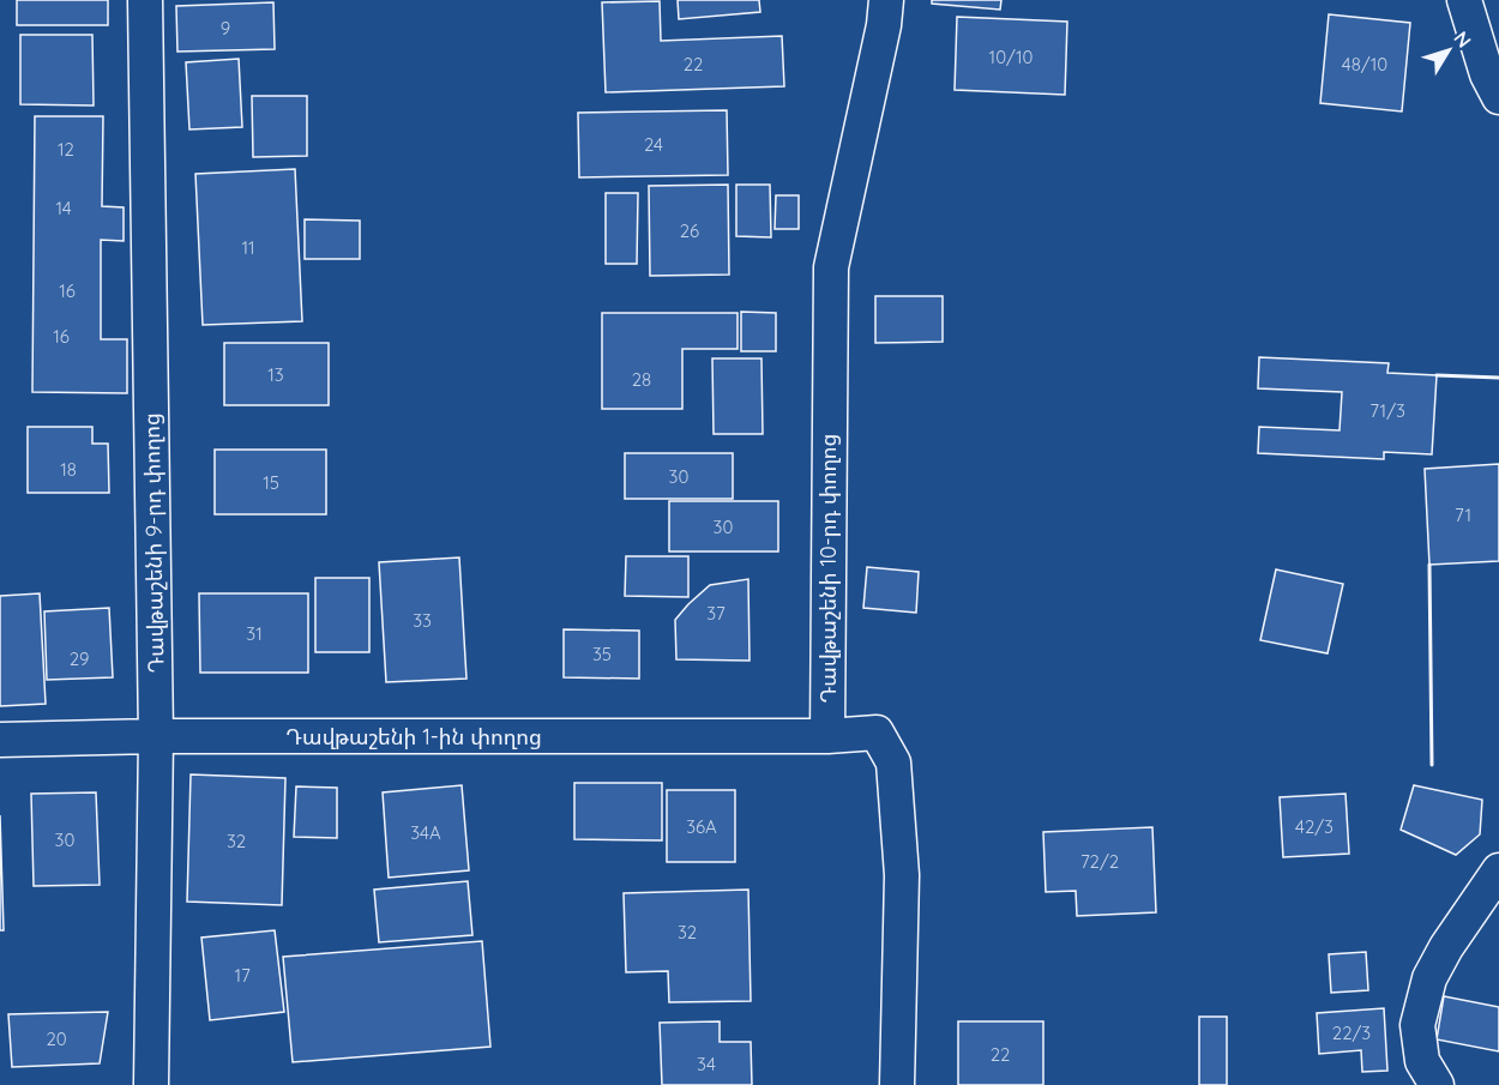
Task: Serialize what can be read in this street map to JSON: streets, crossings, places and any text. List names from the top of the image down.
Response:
{
  "streets": {
    "street": ["Դավթաշենի 9-րդ փողոց", "Դավթաշենի 10-րդ փողոց", "Դավթաշենի 1-ին փողոց"]
  },
  "crossings": [
    ["Դավթաշենի 9-րդ փողոց", "Դավթաշենի 1-ին փողոց"],
    ["Դավթաշենի 10-րդ փողոց", "Դավթաշենի 1-ին փողոց"]
  ],
  "house_numbers": [
    "9",
    "10/10",
    "22",
    "48/10",
    "24",
    "12",
    "14",
    "26",
    "11",
    "16",
    "16",
    "13",
    "28",
    "71/3",
    "18",
    "30",
    "15",
    "71",
    "30",
    "37",
    "33",
    "31",
    "35",
    "29",
    "36A",
    "42/3",
    "34A",
    "30",
    "32",
    "72/2",
    "32",
    "17",
    "22/3",
    "20",
    "22",
    "34"
  ],
  "north": "top right"
}
